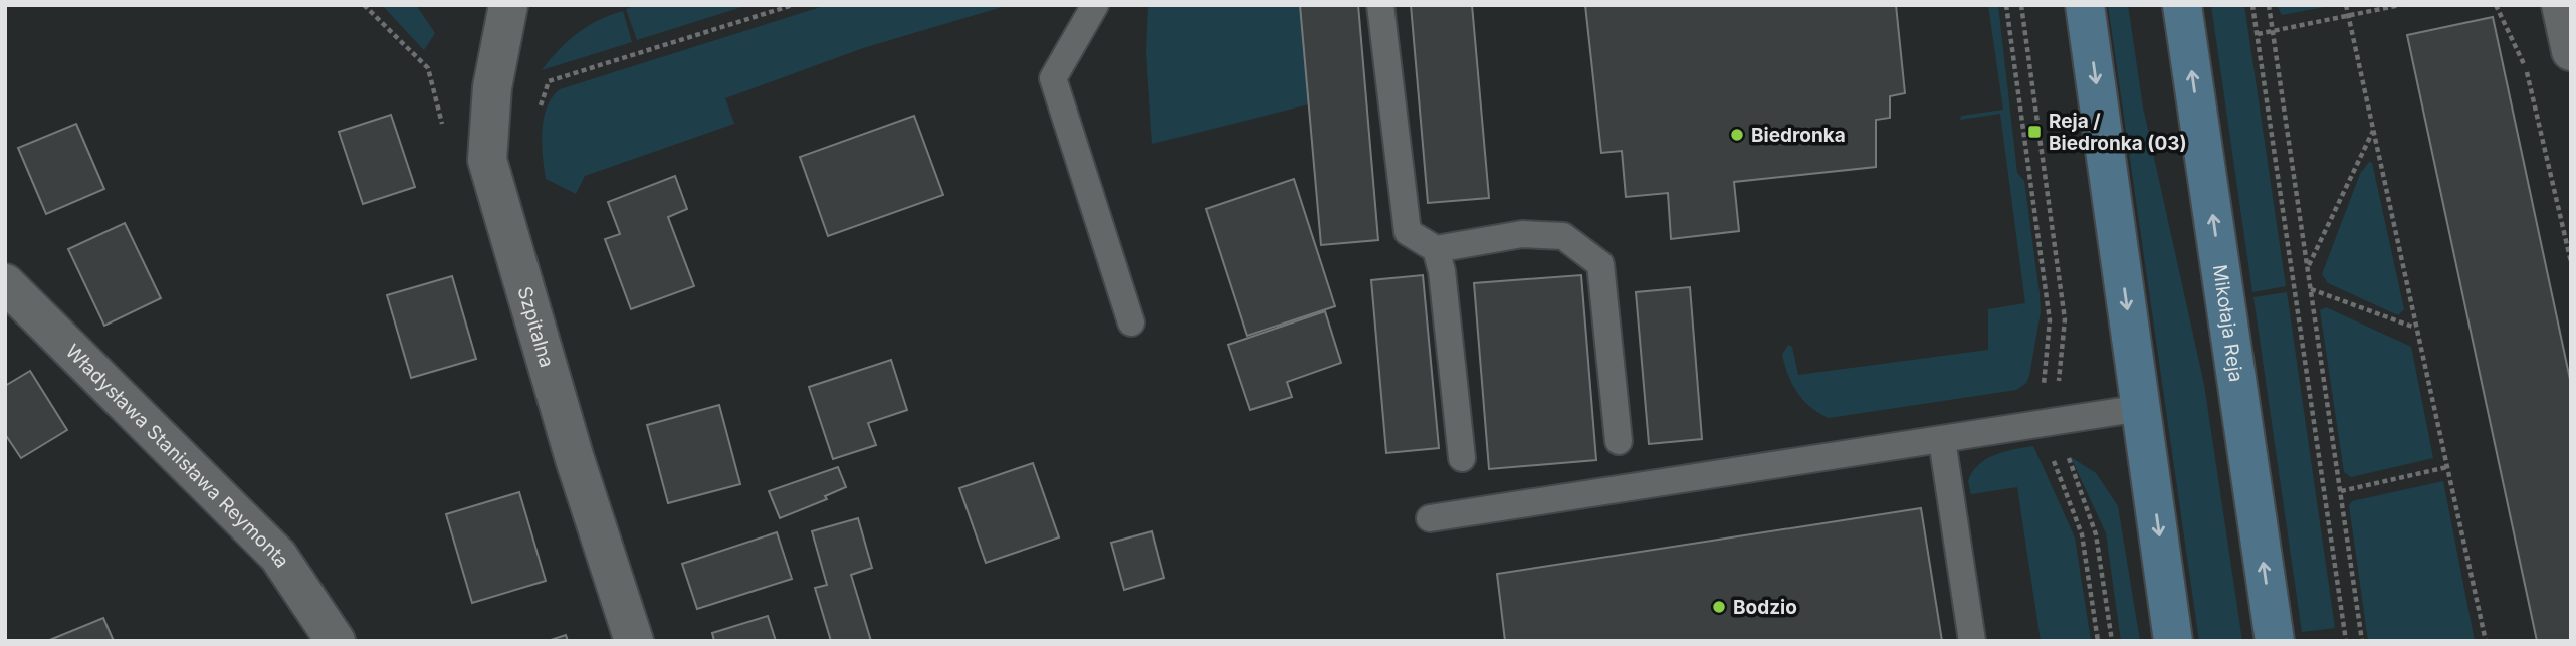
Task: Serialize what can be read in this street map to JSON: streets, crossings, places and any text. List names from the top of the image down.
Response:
{
  "streets": {
    "street": ["Mikołaja Reja", "Szpitalna", "Władysława Stanisława Reymonta"]
  },
  "places": {
    "transit": ["Reja / Biedronka (03)"],
    "other": ["Biedronka", "Bodzio"]
  }
}
